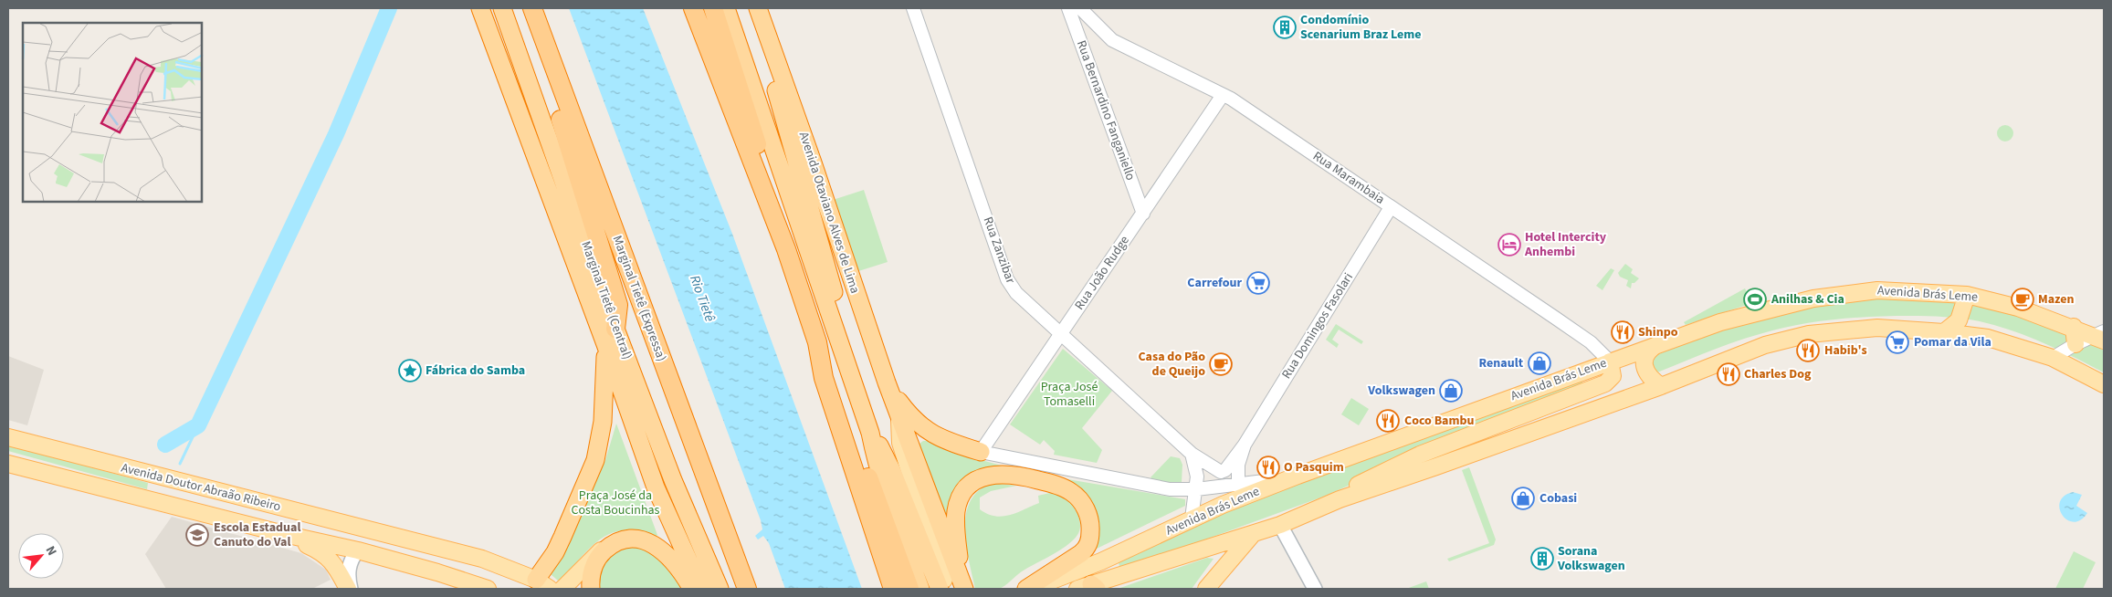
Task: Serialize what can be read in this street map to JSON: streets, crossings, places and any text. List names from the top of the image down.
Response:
{
  "streets": {
    "highway": ["Avenida Otaviano Alves de Lima", "Marginal Tietê (Expressa)", "Marginal Tietê (Central)"],
    "main road": ["Avenida Brás Leme", "Avenida Doutor Abraão Ribeiro"],
    "street": [
      "Rua Bernardino Fanganiello",
      "Rua Marambaia",
      "Rua Zanzibar",
      "Rua João Rudge",
      "Rua Domingos Fasolari"
    ]
  },
  "crossings": [
    ["Rua Bernardino Fanganiello", "Rua João Rudge"],
    ["Rua Marambaia", "Rua João Rudge"],
    ["Rua Marambaia", "Avenida Brás Leme"],
    ["Rua Marambaia", "Rua Domingos Fasolari"],
    ["Rua Zanzibar", "Rua João Rudge"],
    ["Rua Zanzibar", "Rua Domingos Fasolari"]
  ],
  "water": ["Rio Tietê"],
  "parks": ["Praça José Tomaselli", "Praça José da Costa Boucinhas"],
  "places": {
    "building": ["Condomínio Scenarium Braz Leme", "Sorana Volkswagen"],
    "hotel": ["Hotel Intercity Anhembi"],
    "supermarket": ["Carrefour", "Pomar da Vila"],
    "sports": ["Anilhas & Cia"],
    "cafe": ["Mazen", "Casa do Pão de Queijo"],
    "restaurant": [
      "Shinpo",
      "Habib's",
      "Charles Dog",
      "Coco Bambu",
      "O Pasquim"
    ],
    "shop": ["Renault", "Volkswagen", "Cobasi"],
    "place": ["Fábrica do Samba"],
    "school or university": ["Escola Estadual Canuto do Val"]
  },
  "north": "top right"
}
